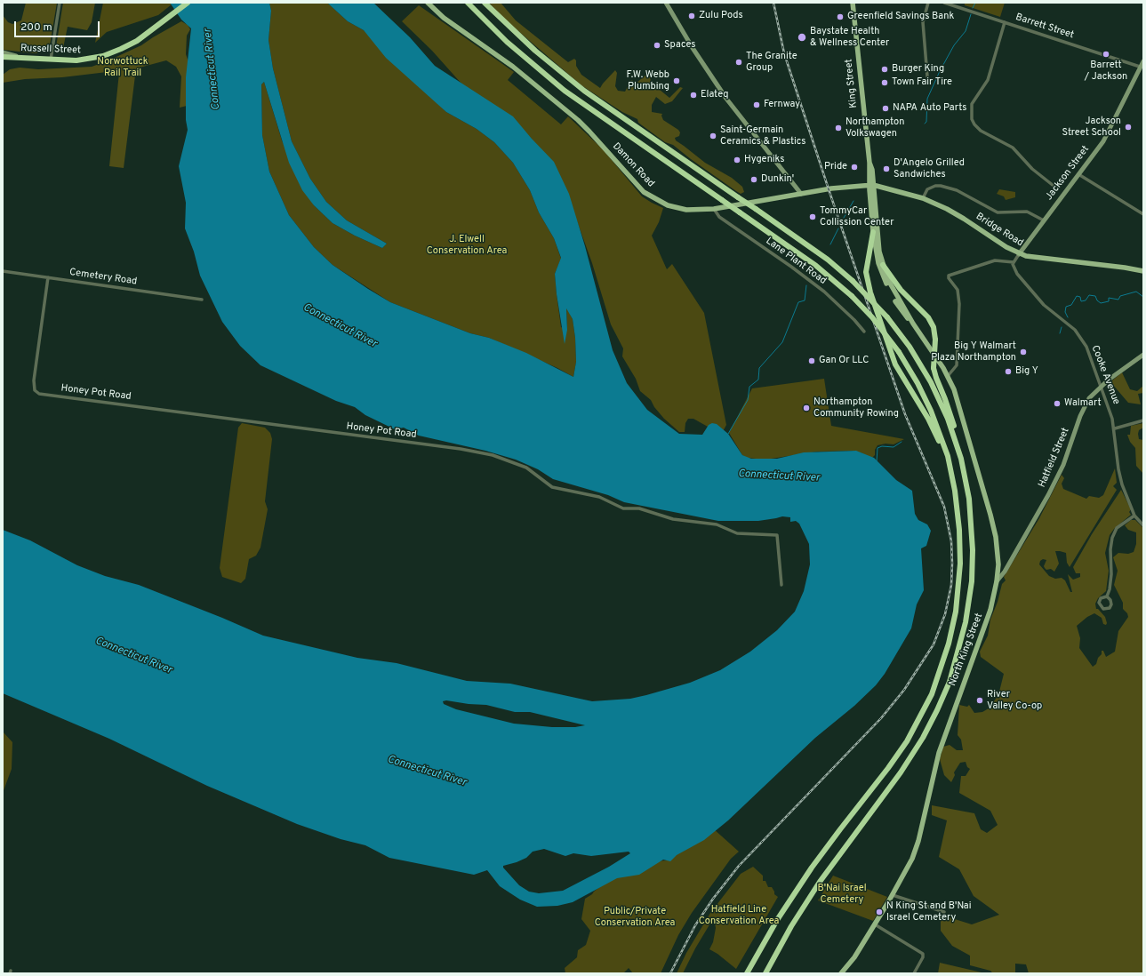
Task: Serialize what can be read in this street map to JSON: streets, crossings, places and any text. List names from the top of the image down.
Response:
{
  "streets": {
    "highway": ["Russell Street"],
    "main road": [
      "King Street",
      "Damon Road",
      "Bridge Road",
      "North King Street"
    ],
    "street": [
      "Barrett Street",
      "Jackson Street",
      "Lane Plant Road",
      "Cemetery Road",
      "Cooke Avenue",
      "Honey Pot Road",
      "Hatfield Street"
    ]
  },
  "crossings": [
    ["Barrett Street", "Jackson Street"],
    ["King Street", "Damon Road"],
    ["King Street", "Bridge Road"],
    ["King Street", "North King Street"],
    ["Damon Road", "Bridge Road"],
    ["Damon Road", "Lane Plant Road"],
    ["Damon Road", "North King Street"],
    ["Jackson Street", "Bridge Road"],
    ["Bridge Road", "North King Street"],
    ["Cemetery Road", "Honey Pot Road"],
    ["Cooke Avenue", "Hatfield Street"],
    ["Hatfield Street", "North King Street"]
  ],
  "water": ["Connecticut River"],
  "parks": [
    "Norwottuck Rail Trail",
    "J. Elwell Conservation Area",
    "B'Nai Israel Cemetery",
    "Hatfield Line Conservation Area",
    "Public/Private Conservation Area"
  ],
  "places": [
    "Zulu Pods",
    "Greenfield Savings Bank",
    "Baystate Health & Wellness Center",
    "Spaces",
    "Barrett / Jackson",
    "The Granite Group",
    "Burger King",
    "F.W. Webb Plumbing",
    "Town Fair Tire",
    "Elateq",
    "Fernway",
    "NAPA Auto Parts",
    "Jackson Street School",
    "Northampton Volkswagen",
    "Saint-Germain Ceramics & Plastics",
    "Hygeniks",
    "Pride",
    "D'Angelo Grilled Sandwiches",
    "Dunkin'",
    "TommyCar Collission Center",
    "Big Y Walmart Plaza Northampton",
    "Gan Or LLC",
    "Big Y",
    "Walmart",
    "Northampton Community Rowing",
    "River Valley Co-op",
    "N King St and B'Nai Israel Cemetery"
  ],
  "scale_bar": "200 m"
}
